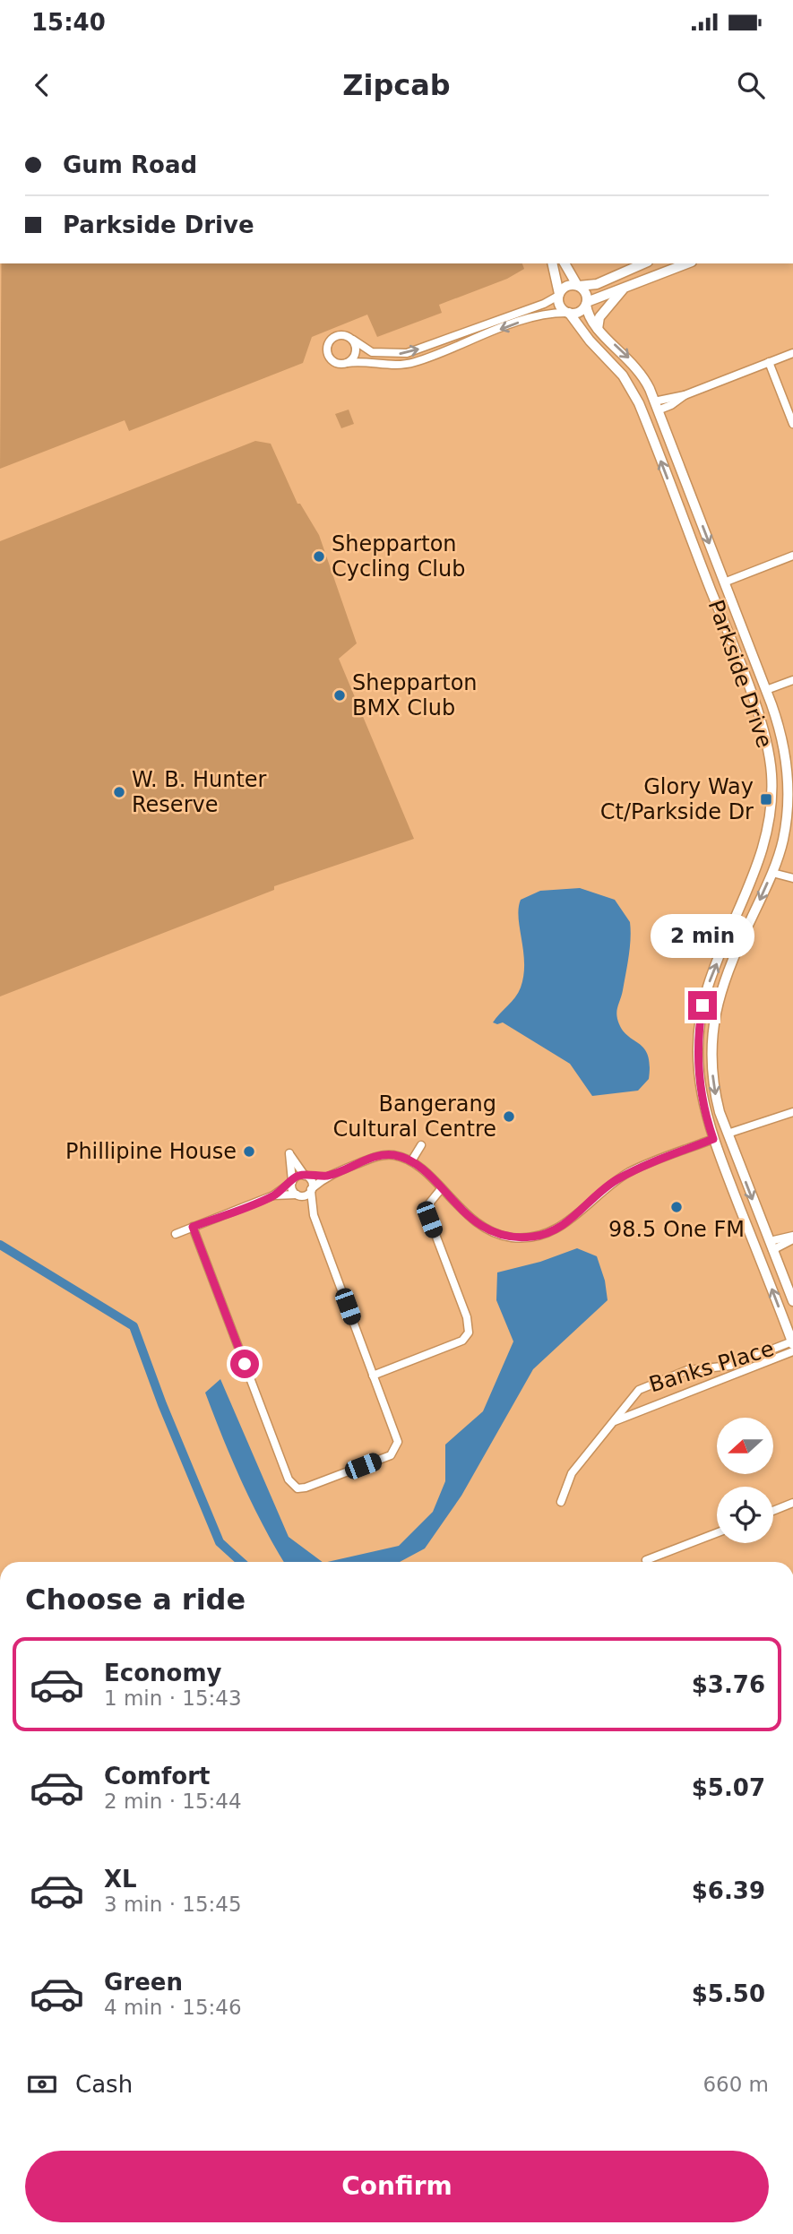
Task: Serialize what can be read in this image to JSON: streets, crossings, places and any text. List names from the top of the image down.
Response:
{
  "streets": {
    "street": ["Parkside Drive", "Banks Place"]
  },
  "crossings": [
    ["Parkside Drive", "Banks Place"]
  ],
  "places": {
    "other": [
      "Shepparton Cycling Club",
      "Shepparton BMX Club",
      "W. B. Hunter Reserve",
      "Bangerang Cultural Centre",
      "Phillipine House",
      "98.5 One FM"
    ],
    "transit": ["Glory Way Ct/Parkside Dr"]
  },
  "north": "left",
  "page": {
    "status": "15:40",
    "header": "Zipcab",
    "banner": ["Gum Road", "Parkside Drive"],
    "bubble": "2 min",
    "heading": "Choose a ride",
    "list": [
      {
        "name": "Economy",
        "note": "1 min · 15:43",
        "value": "$3.76"
      },
      {
        "name": "Comfort",
        "note": "2 min · 15:44",
        "value": "$5.07"
      },
      {
        "name": "XL",
        "note": "3 min · 15:45",
        "value": "$6.39"
      },
      {
        "name": "Green",
        "note": "4 min · 15:46",
        "value": "$5.50"
      }
    ],
    "pay": ["Cash", "660 m"],
    "buttons": "Confirm"
  }
}
